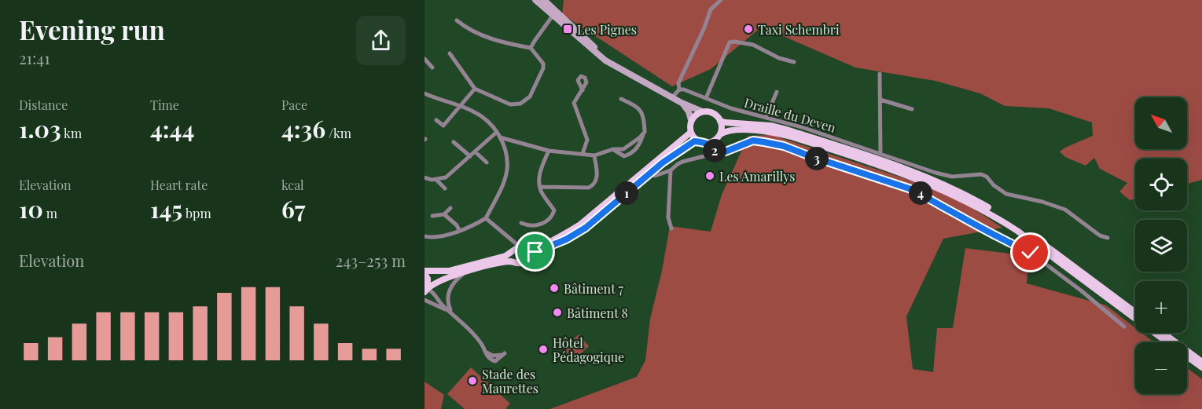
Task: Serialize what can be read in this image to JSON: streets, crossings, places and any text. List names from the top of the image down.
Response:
{
  "streets": {
    "street": ["Draille du Deven"]
  },
  "places": {
    "transit": ["Les Pignes"],
    "other": [
      "Taxi Schembri",
      "Les Amarillys",
      "Bâtiment 7",
      "Bâtiment 8",
      "Hôtel Pédagogique",
      "Stade des Maurettes"
    ]
  },
  "north": "top left",
  "page": {
    "heading": ["Evening run", "21:41"],
    "stats": [
      ["Distance", "1.03 km"],
      ["Time", "4:44"],
      ["Pace", "4:36 /km"],
      ["Elevation", "10 m"],
      ["Heart rate", "145 bpm"],
      ["kcal", "67"]
    ],
    "map_buttons": ["+", "−"],
    "pins": [
      "2",
      "3",
      "1",
      "4"
    ],
    "chart": ["Elevation", "243–253 m"]
  }
}
